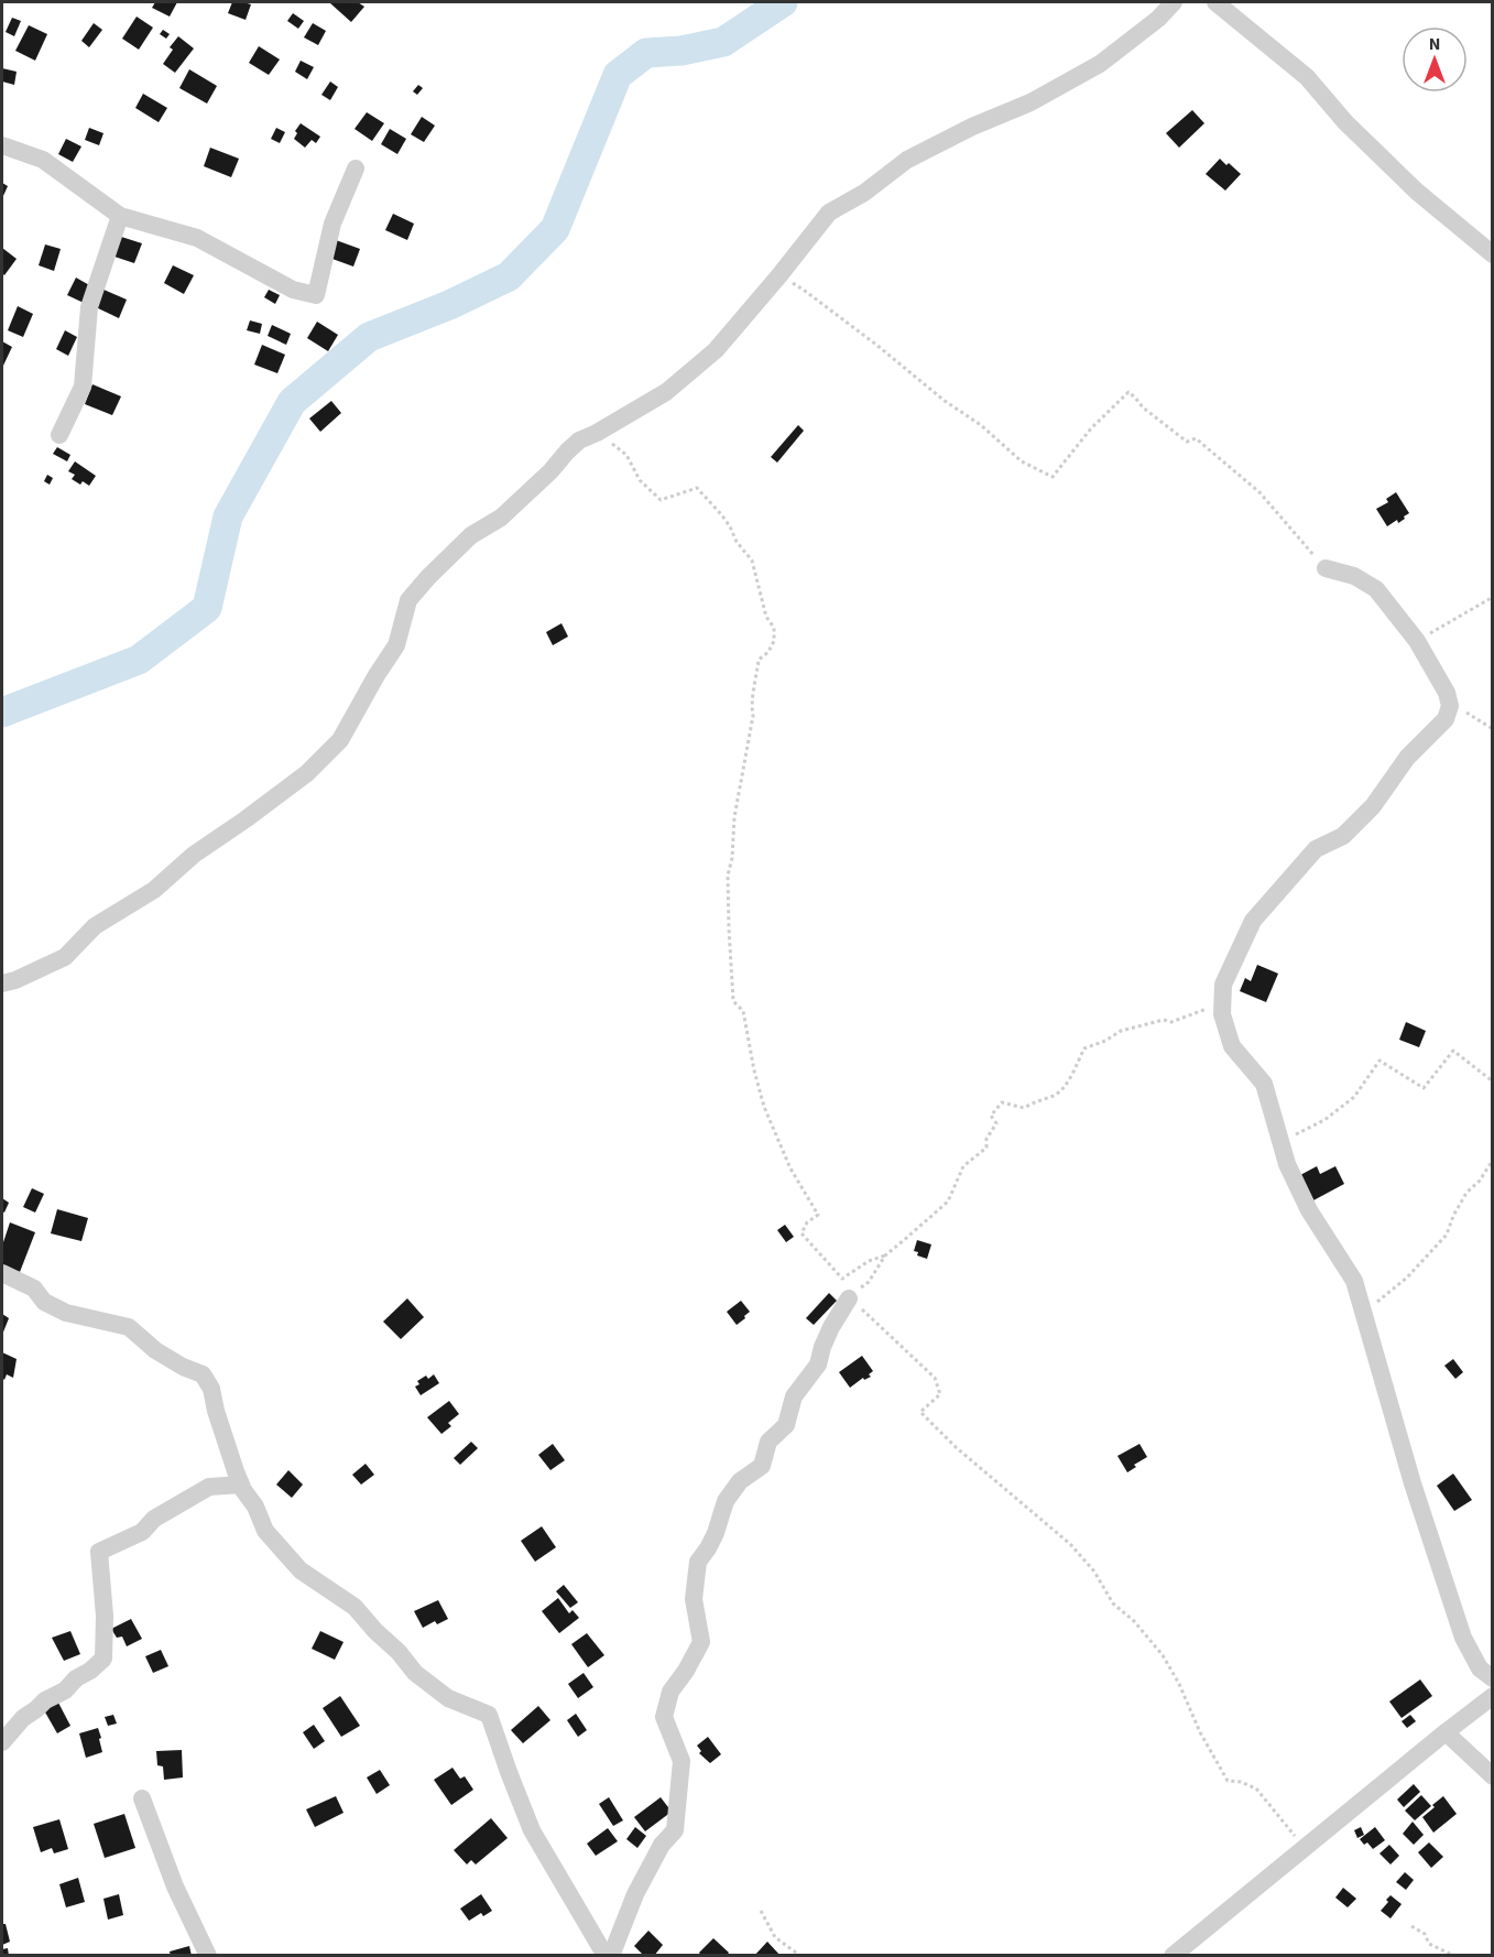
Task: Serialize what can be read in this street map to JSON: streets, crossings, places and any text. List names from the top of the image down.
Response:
{
  "north": "top"
}
